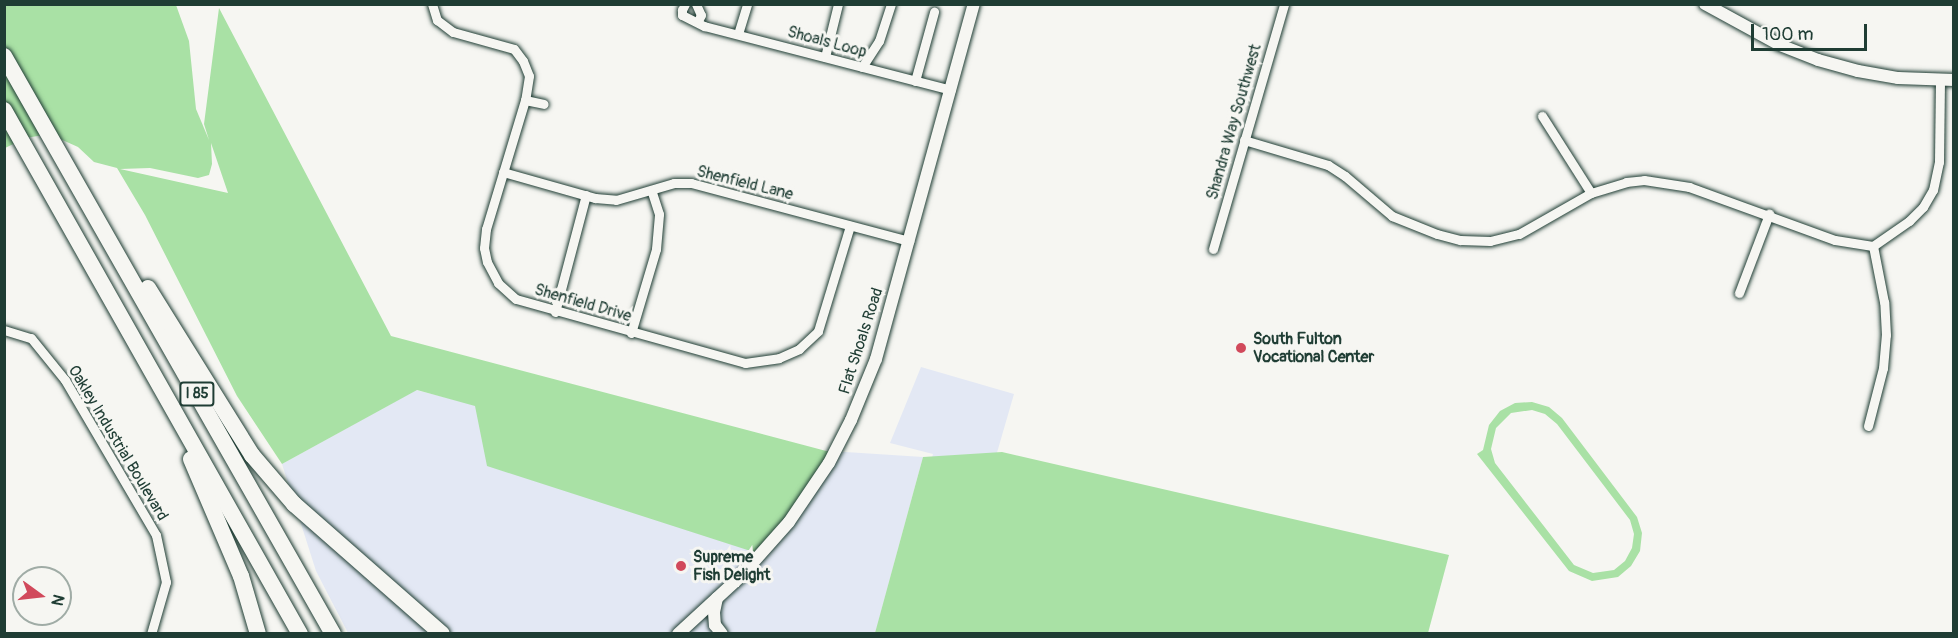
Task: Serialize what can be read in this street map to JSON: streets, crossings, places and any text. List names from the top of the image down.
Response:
{
  "streets": {
    "highway": ["I 85"],
    "street": [
      "Shoals Loop",
      "Shandra Way Southwest",
      "Shenfield Lane",
      "Shenfield Drive",
      "Flat Shoals Road",
      "Oakley Industrial Boulevard"
    ]
  },
  "crossings": [
    ["Shoals Loop", "Flat Shoals Road"],
    ["Shenfield Lane", "Shenfield Drive"],
    ["Shenfield Lane", "Flat Shoals Road"]
  ],
  "places": ["South Fulton Vocational Center", "Supreme Fish Delight"],
  "scale_bar": "100 m",
  "north": "right"
}
